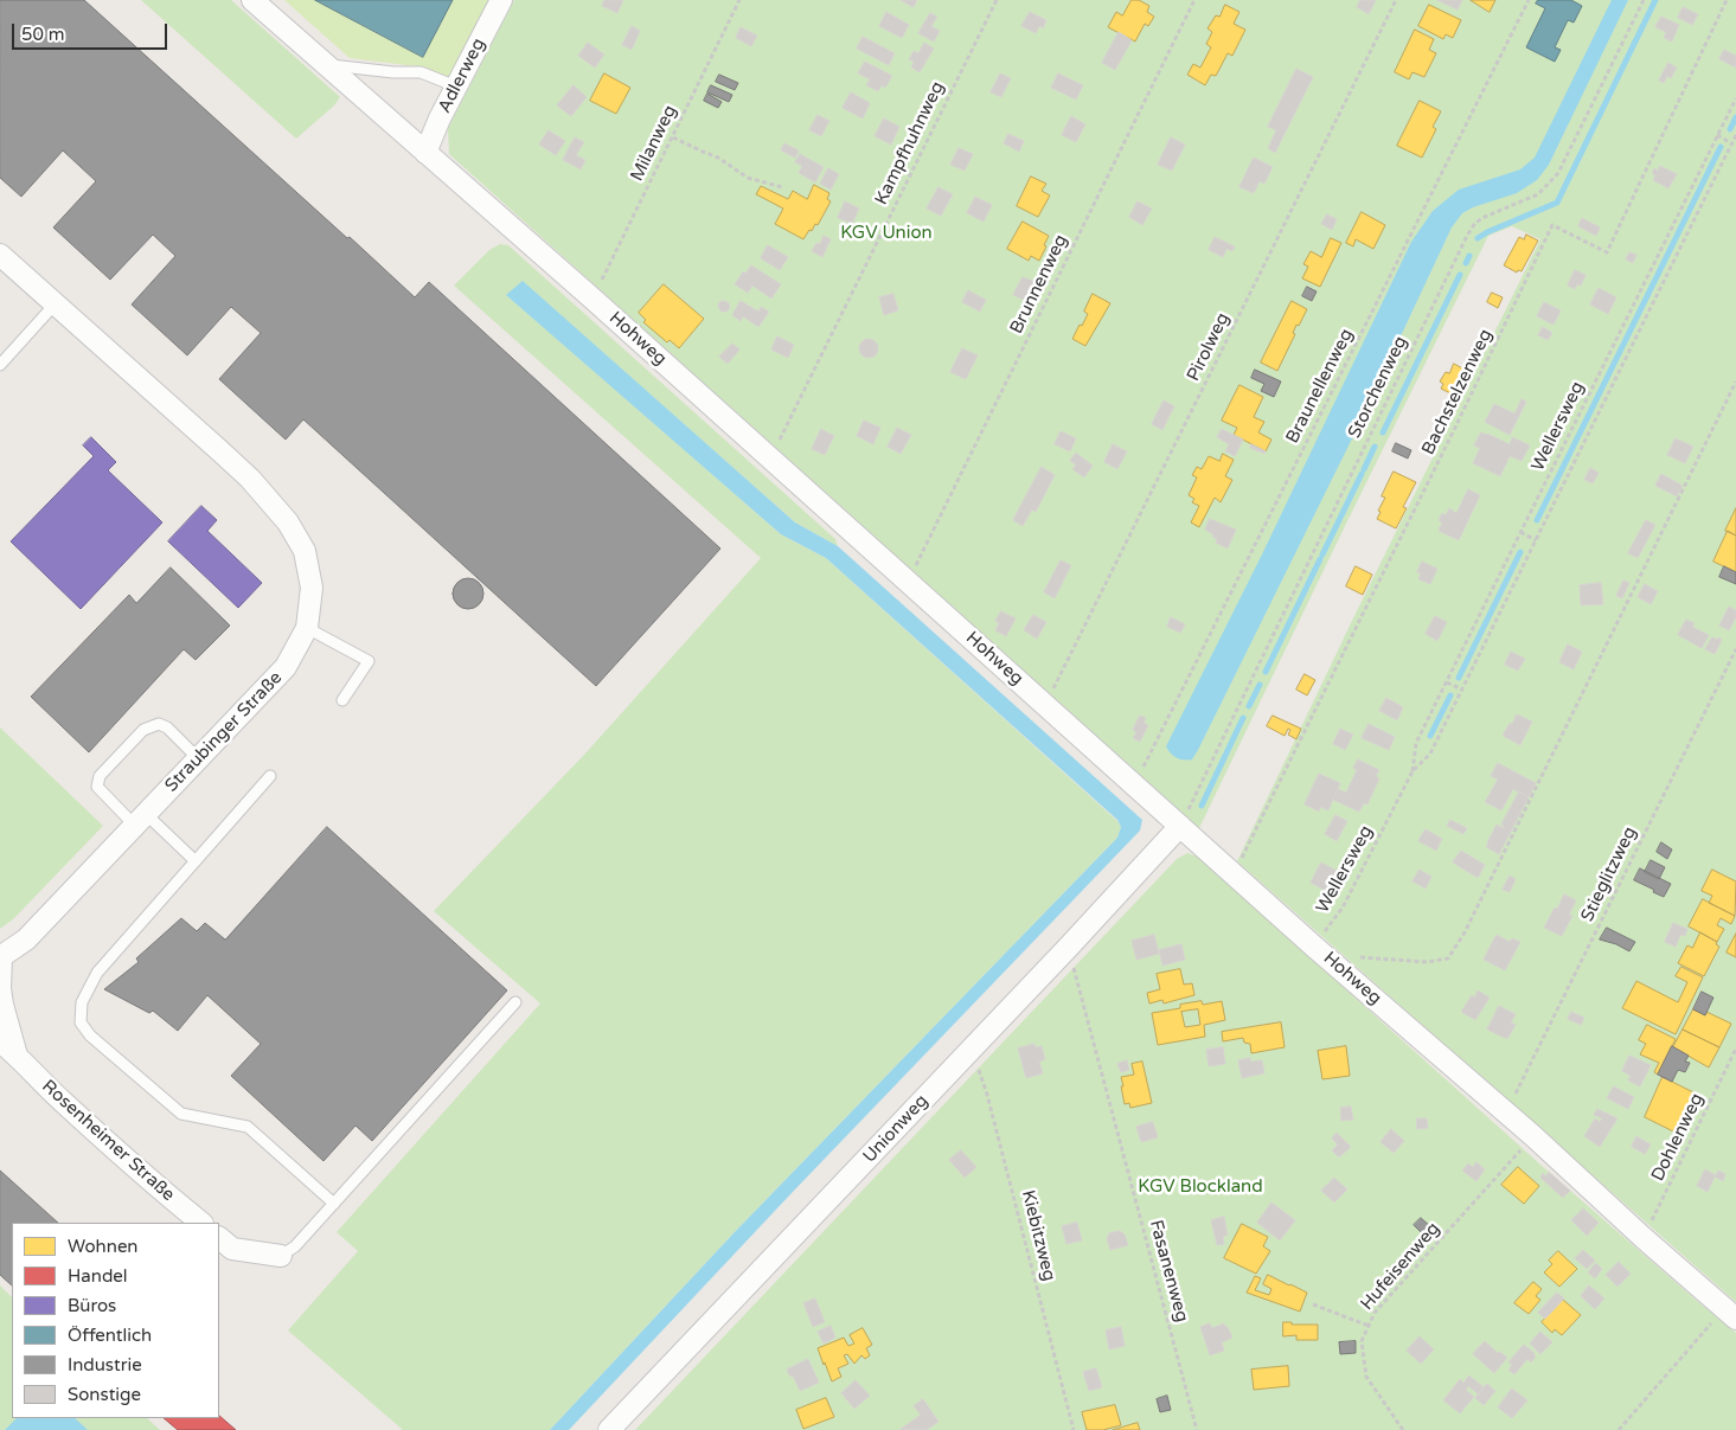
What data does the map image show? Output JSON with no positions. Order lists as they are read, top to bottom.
{
  "streets": {
    "street": [
      "Adlerweg",
      "Hohweg",
      "Straubinger Straße",
      "Unionweg",
      "Rosenheimer Straße"
    ],
    "path": [
      "Milanweg",
      "Kampfhuhnweg",
      "Brunnenweg",
      "Pirolweg",
      "Braunellenweg",
      "Storchenweg",
      "Bachstelzenweg",
      "Wellersweg",
      "Stieglitzweg",
      "Dohlenweg",
      "Kiebitzweg",
      "Hufeisenweg",
      "Fasanenweg"
    ]
  },
  "crossings": [
    ["Adlerweg", "Hohweg"],
    ["Milanweg", "Hohweg"],
    ["Kampfhuhnweg", "Hohweg"],
    ["Brunnenweg", "Hohweg"],
    ["Hohweg", "Pirolweg"],
    ["Hohweg", "Braunellenweg"],
    ["Hohweg", "Storchenweg"],
    ["Hohweg", "Bachstelzenweg"],
    ["Hohweg", "Wellersweg"],
    ["Hohweg", "Stieglitzweg"],
    ["Hohweg", "Unionweg"],
    ["Hohweg", "Dohlenweg"],
    ["Hohweg", "Hufeisenweg"],
    ["Storchenweg", "Unionweg"],
    ["Straubinger Straße", "Rosenheimer Straße"],
    ["Unionweg", "Kiebitzweg"],
    ["Unionweg", "Fasanenweg"]
  ],
  "parks": ["KGV Union", "KGV Blockland"],
  "legend": [
    "Wohnen",
    "Handel",
    "Büros",
    "Öffentlich",
    "Industrie",
    "Sonstige"
  ],
  "scale_bar": "50 m"
}
